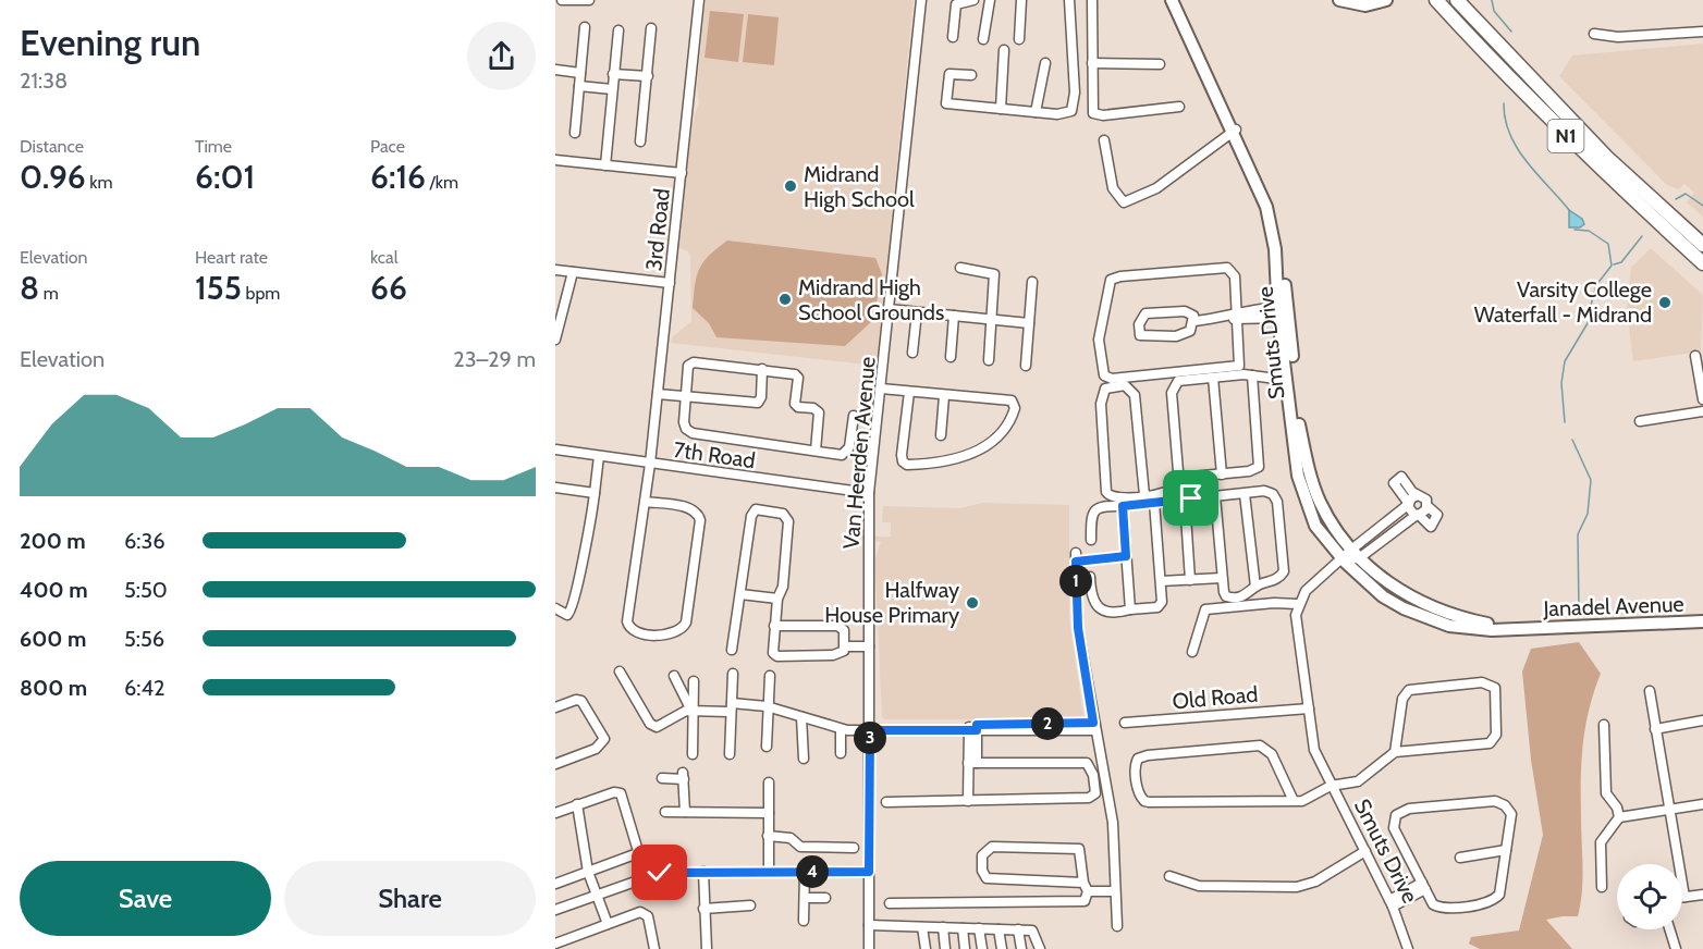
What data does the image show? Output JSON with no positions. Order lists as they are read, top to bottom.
{
  "streets": {
    "highway": ["N1"],
    "main road": ["Smuts Drive", "Janadel Avenue"],
    "street": [
      "3rd Road",
      "Van Heerden Avenue",
      "7th Road",
      "Old Road"
    ]
  },
  "crossings": [
    ["3rd Road", "7th Road"],
    ["Smuts Drive", "Janadel Avenue"],
    ["Smuts Drive", "Old Road"],
    ["Van Heerden Avenue", "7th Road"]
  ],
  "places": [
    "Midrand High School",
    "Midrand High School Grounds",
    "Varsity College Waterfall - Midrand",
    "Halfway House Primary"
  ],
  "page": {
    "heading": ["Evening run", "21:38"],
    "stats": [
      ["Distance", "0.96 km"],
      ["Time", "6:01"],
      ["Pace", "6:16 /km"],
      ["Elevation", "8 m"],
      ["Heart rate", "155 bpm"],
      ["kcal", "66"]
    ],
    "chart": ["Elevation", "23–29 m"],
    "list": [
      {
        "name": "200 m",
        "note": "6:36"
      },
      {
        "name": "400 m",
        "note": "5:50"
      },
      {
        "name": "600 m",
        "note": "5:56"
      },
      {
        "name": "800 m",
        "note": "6:42"
      }
    ],
    "pins": [
      "1",
      "2",
      "3",
      "4"
    ],
    "buttons": ["Save", "Share"]
  }
}
